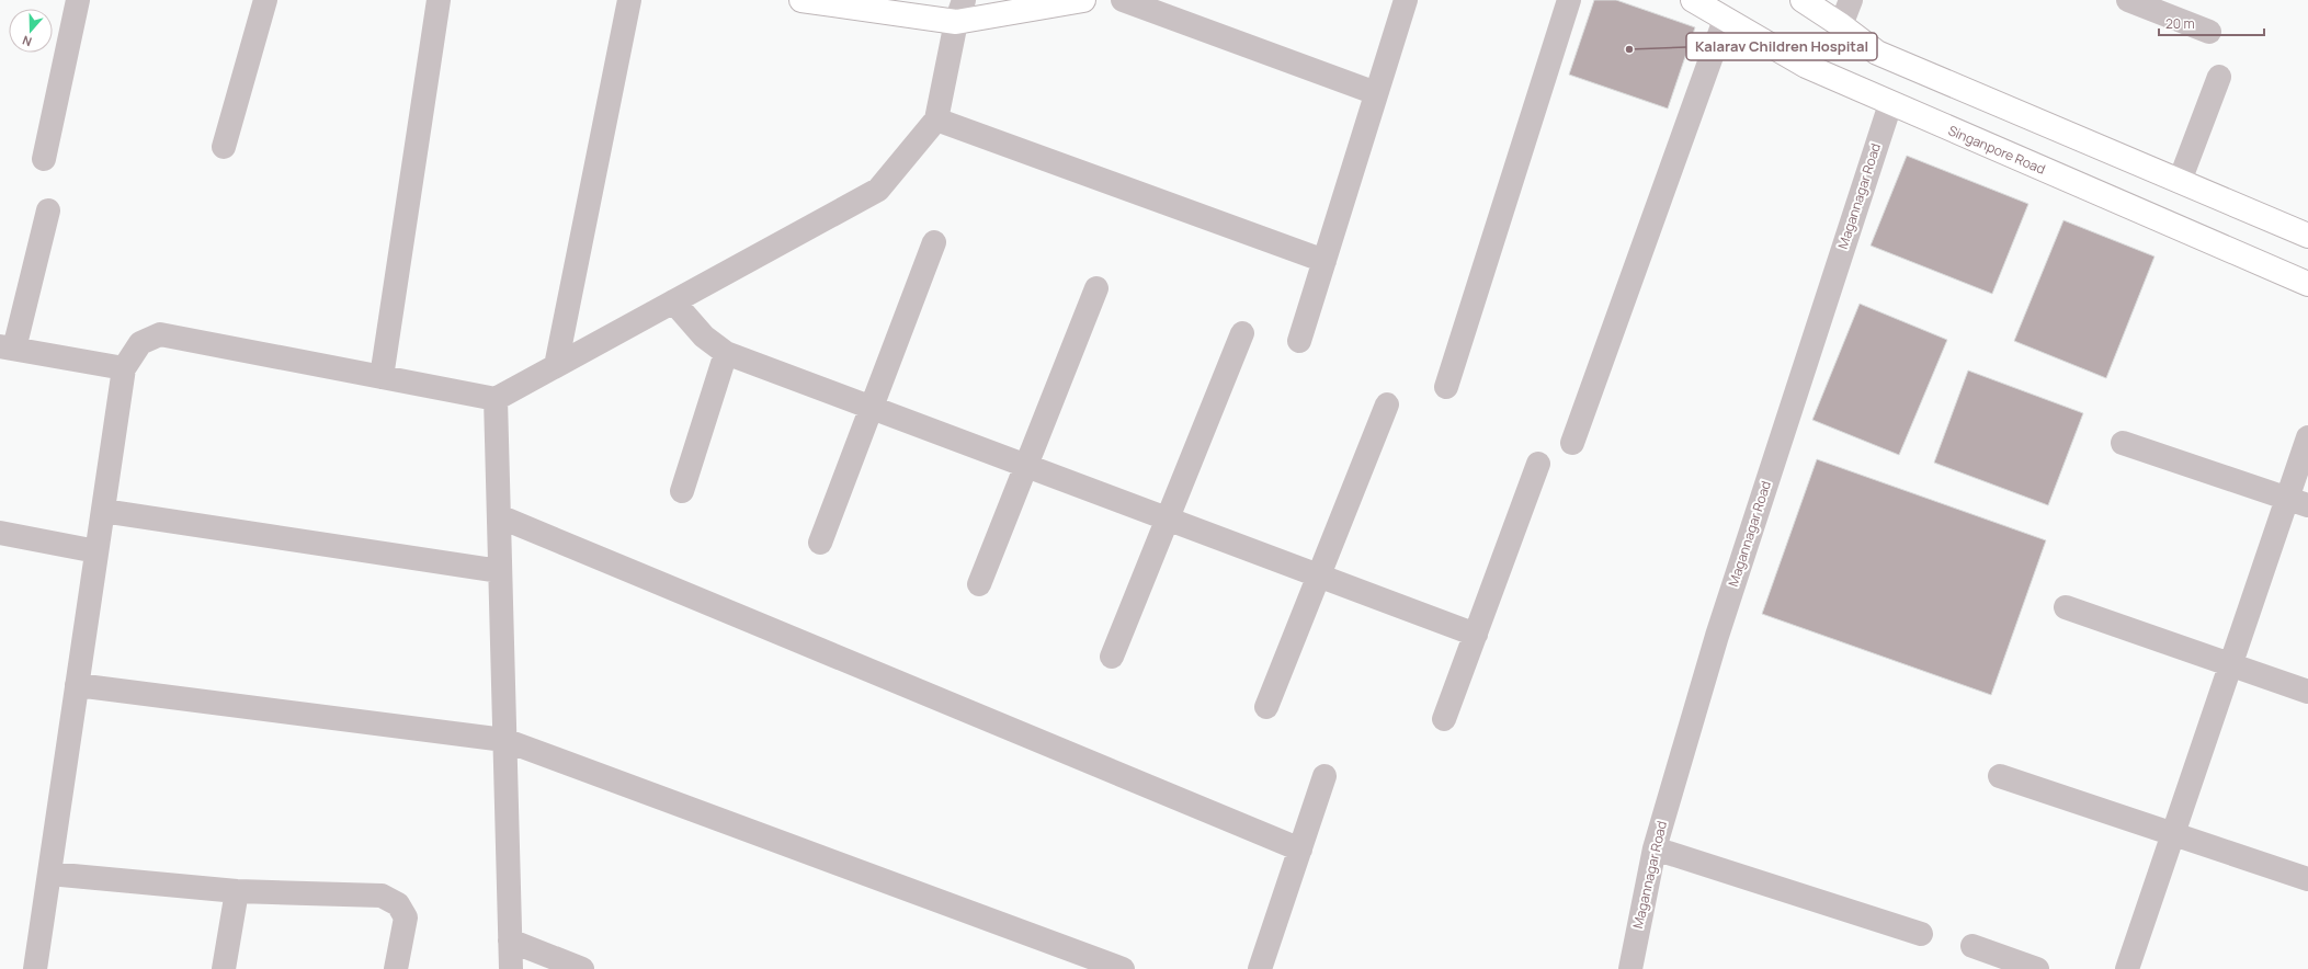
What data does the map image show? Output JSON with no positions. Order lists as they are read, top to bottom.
{
  "streets": {
    "main road": ["Singanpore Road"],
    "street": ["Magannagar Road"]
  },
  "crossings": [
    ["Singanpore Road", "Magannagar Road"]
  ],
  "places": ["Kalarav Children Hospital"],
  "scale_bar": "20 m",
  "north": "bottom"
}
